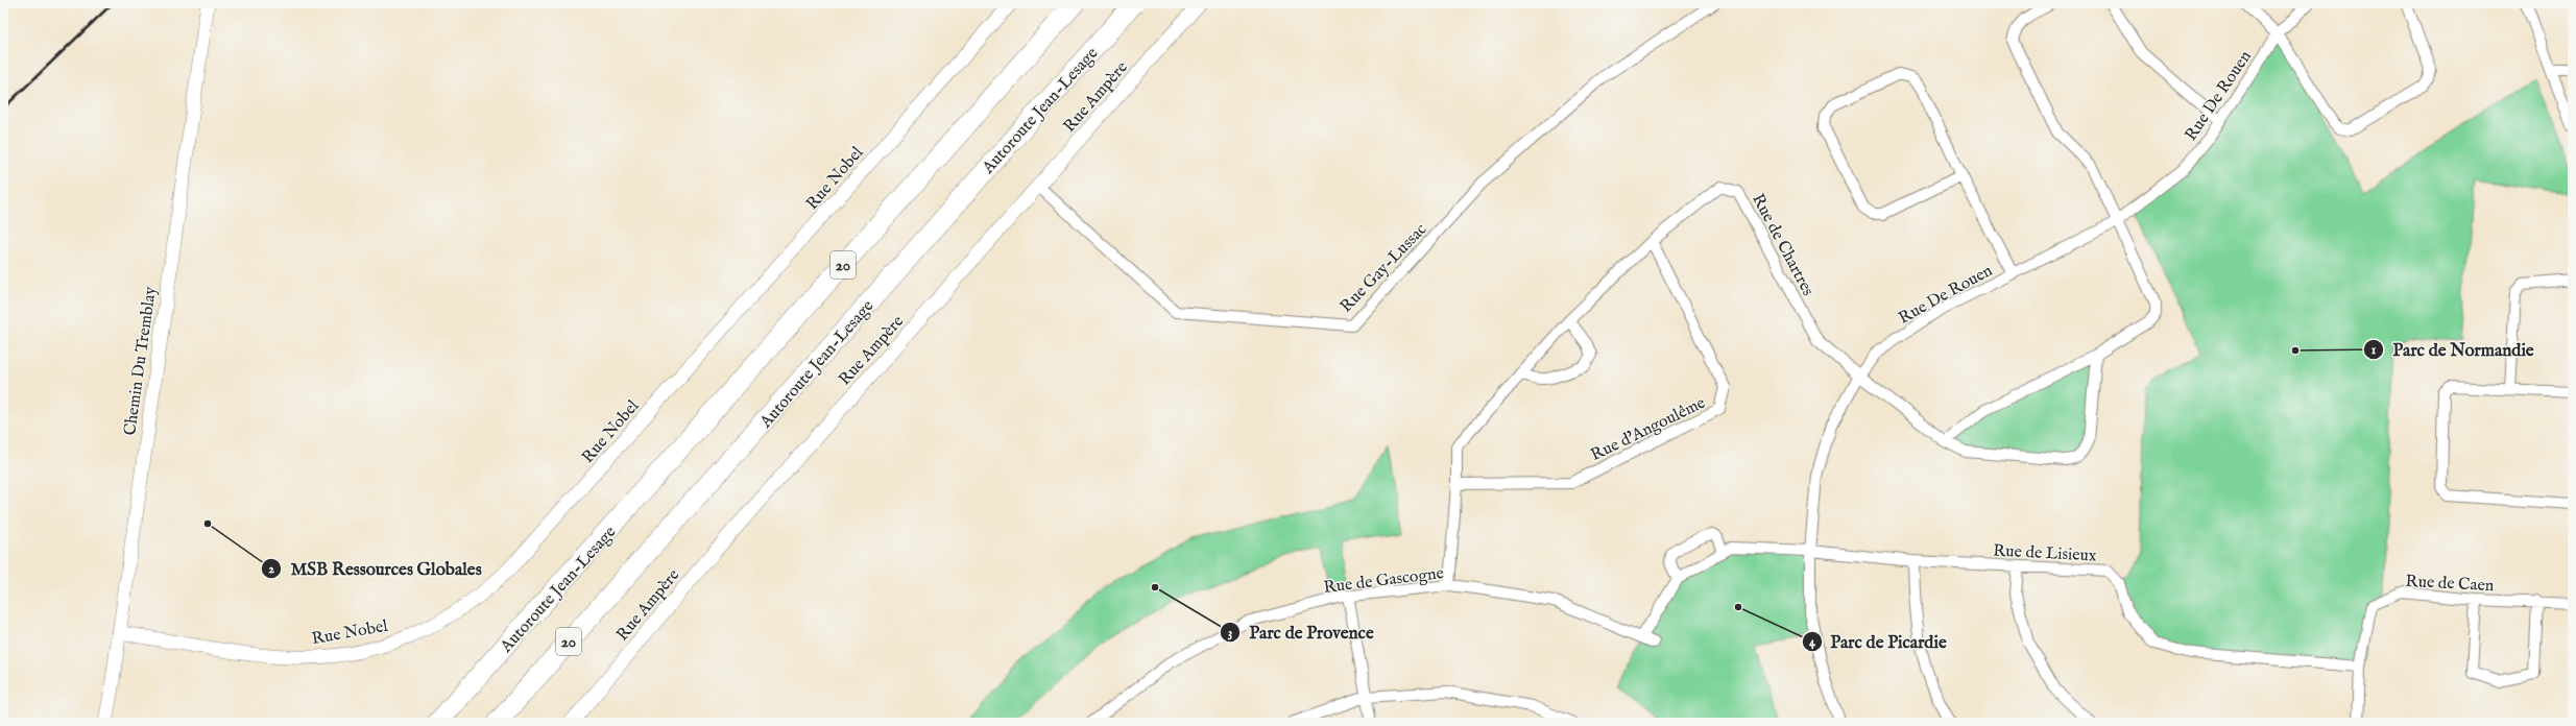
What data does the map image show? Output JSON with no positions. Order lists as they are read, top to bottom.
{
  "streets": {
    "highway": ["Autoroute Jean-Lesage", "20"],
    "street": [
      "Rue De Rouen",
      "Rue Ampère",
      "Rue Nobel",
      "Rue de Chartres",
      "Rue Gay-Lussac",
      "Chemin Du Tremblay",
      "Rue d'Angoulême",
      "Rue de Lisieux",
      "Rue de Gascogne",
      "Rue de Caen"
    ]
  },
  "crossings": [
    ["Rue De Rouen", "Rue de Chartres"],
    ["Rue De Rouen", "Rue de Lisieux"],
    ["Rue Ampère", "Rue Gay-Lussac"],
    ["Rue Nobel", "Chemin Du Tremblay"],
    ["Rue de Chartres", "Rue d'Angoulême"],
    ["Rue de Chartres", "Rue de Gascogne"],
    ["Rue de Lisieux", "Rue de Caen"]
  ],
  "places": [
    "Parc de Normandie",
    "MSB Ressources Globales",
    "Parc de Provence",
    "Parc de Picardie"
  ]
}
